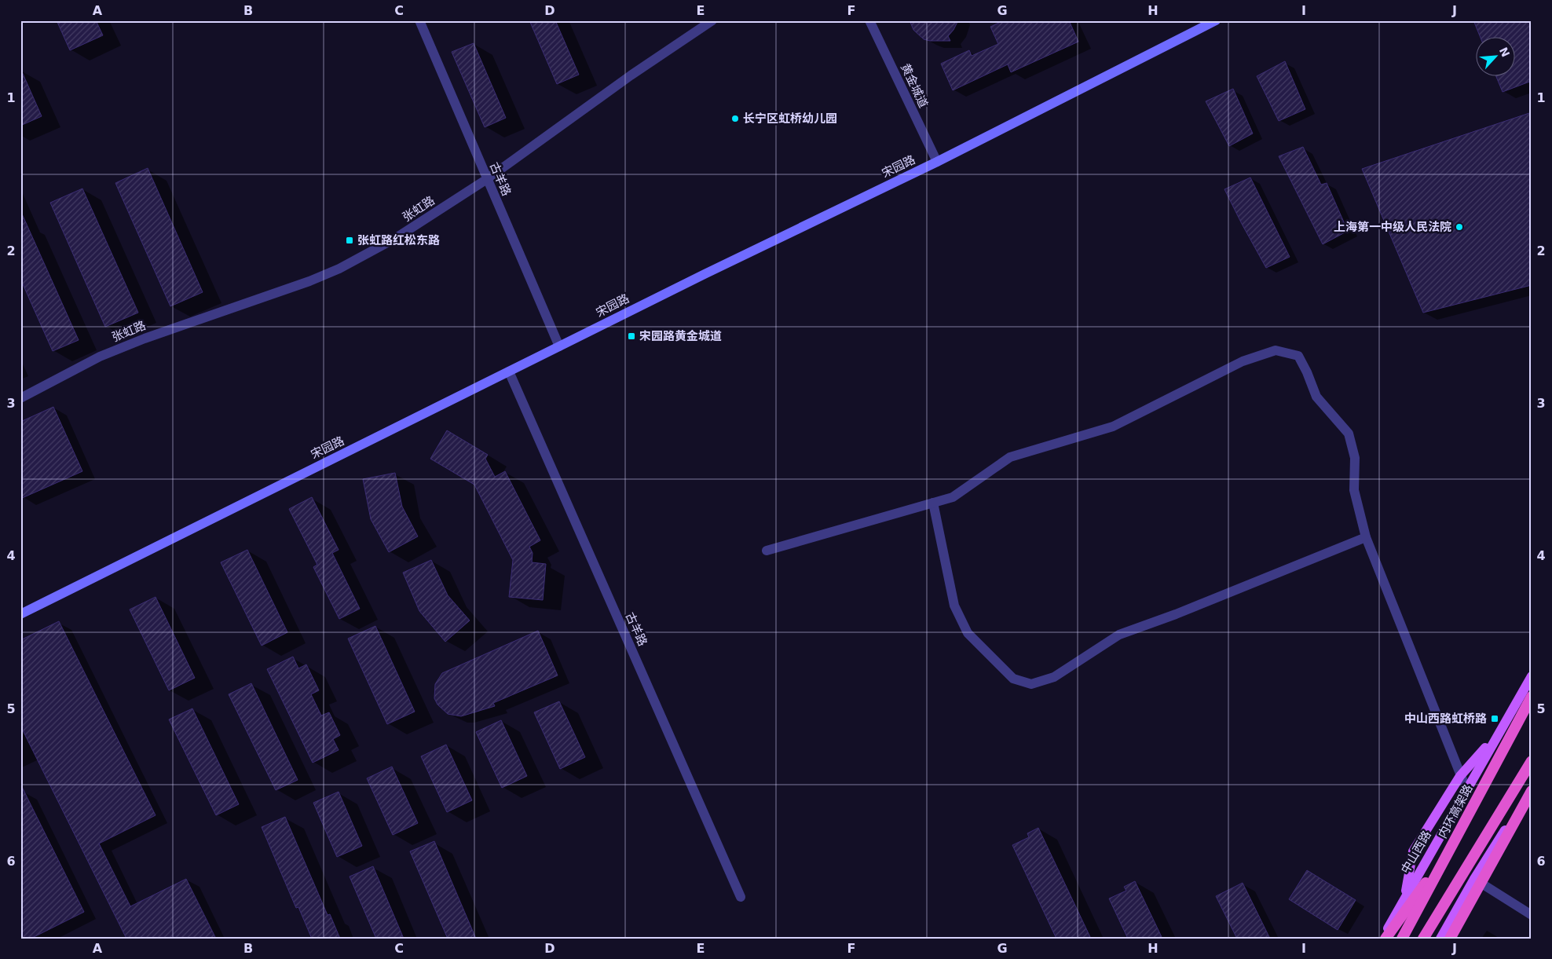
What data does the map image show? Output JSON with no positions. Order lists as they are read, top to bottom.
{
  "streets": {
    "highway": ["内环高架路"],
    "main road": ["宋园路", "中山西路"],
    "street": ["黄金城道", "古羊路", "张虹路"]
  },
  "crossings": [
    ["黄金城道", "宋园路"],
    ["宋园路", "古羊路"],
    ["古羊路", "张虹路"]
  ],
  "places": {
    "other": ["长宁区虹桥幼儿园", "上海第一中级人民法院"],
    "transit": ["张虹路红松东路", "宋园路黄金城道", "中山西路虹桥路"]
  },
  "north": "top right",
  "grid": {
    "columns": [
      "A",
      "B",
      "C",
      "D",
      "E",
      "F",
      "G",
      "H",
      "I",
      "J"
    ],
    "rows": [
      "1",
      "2",
      "3",
      "4",
      "5",
      "6"
    ]
  }
}
